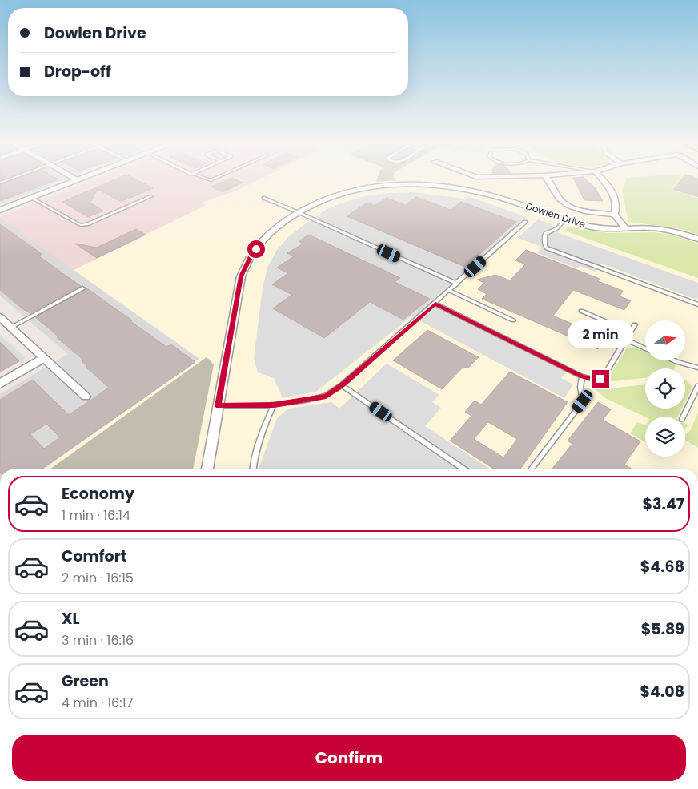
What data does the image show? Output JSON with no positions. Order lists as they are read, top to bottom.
{
  "streets": {
    "street": ["Dowlen Drive"]
  },
  "north": "right",
  "page": {
    "banner": ["Dowlen Drive", "Drop-off"],
    "bubble": "2 min",
    "list": [
      {
        "name": "Economy",
        "note": "1 min · 16:14",
        "value": "$3.47"
      },
      {
        "name": "Comfort",
        "note": "2 min · 16:15",
        "value": "$4.68"
      },
      {
        "name": "XL",
        "note": "3 min · 16:16",
        "value": "$5.89"
      },
      {
        "name": "Green",
        "note": "4 min · 16:17",
        "value": "$4.08"
      }
    ],
    "buttons": "Confirm"
  }
}
